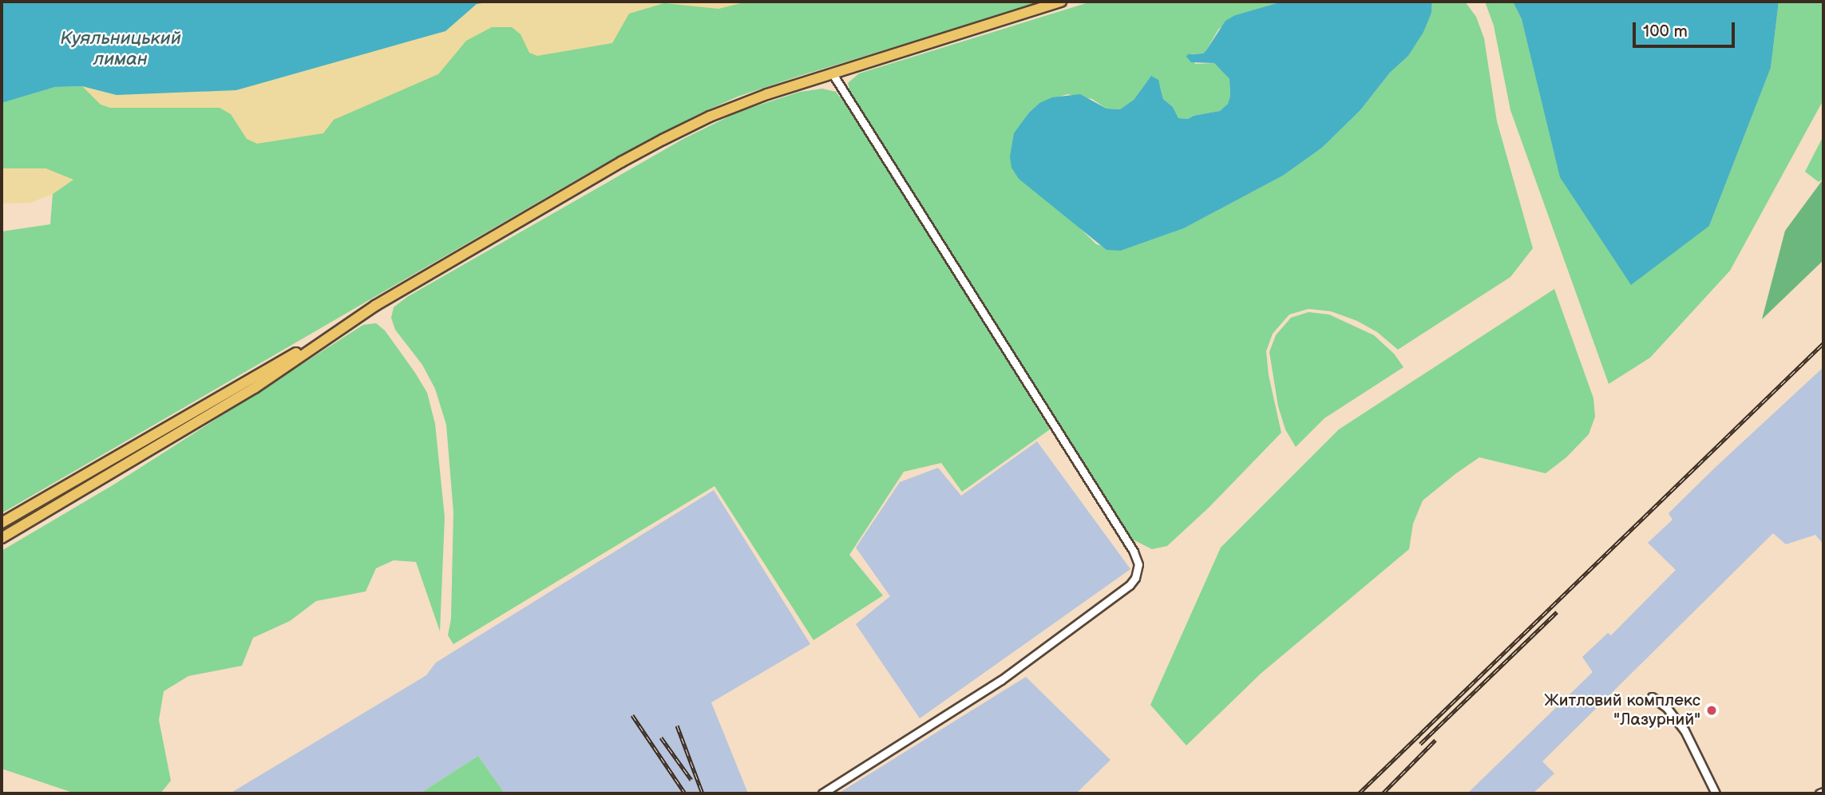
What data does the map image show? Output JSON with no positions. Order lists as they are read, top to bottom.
{
  "water": ["Куяльницький лиман"],
  "places": ["Житловий комплекс \"Лазурний\""],
  "scale_bar": "100 m"
}
